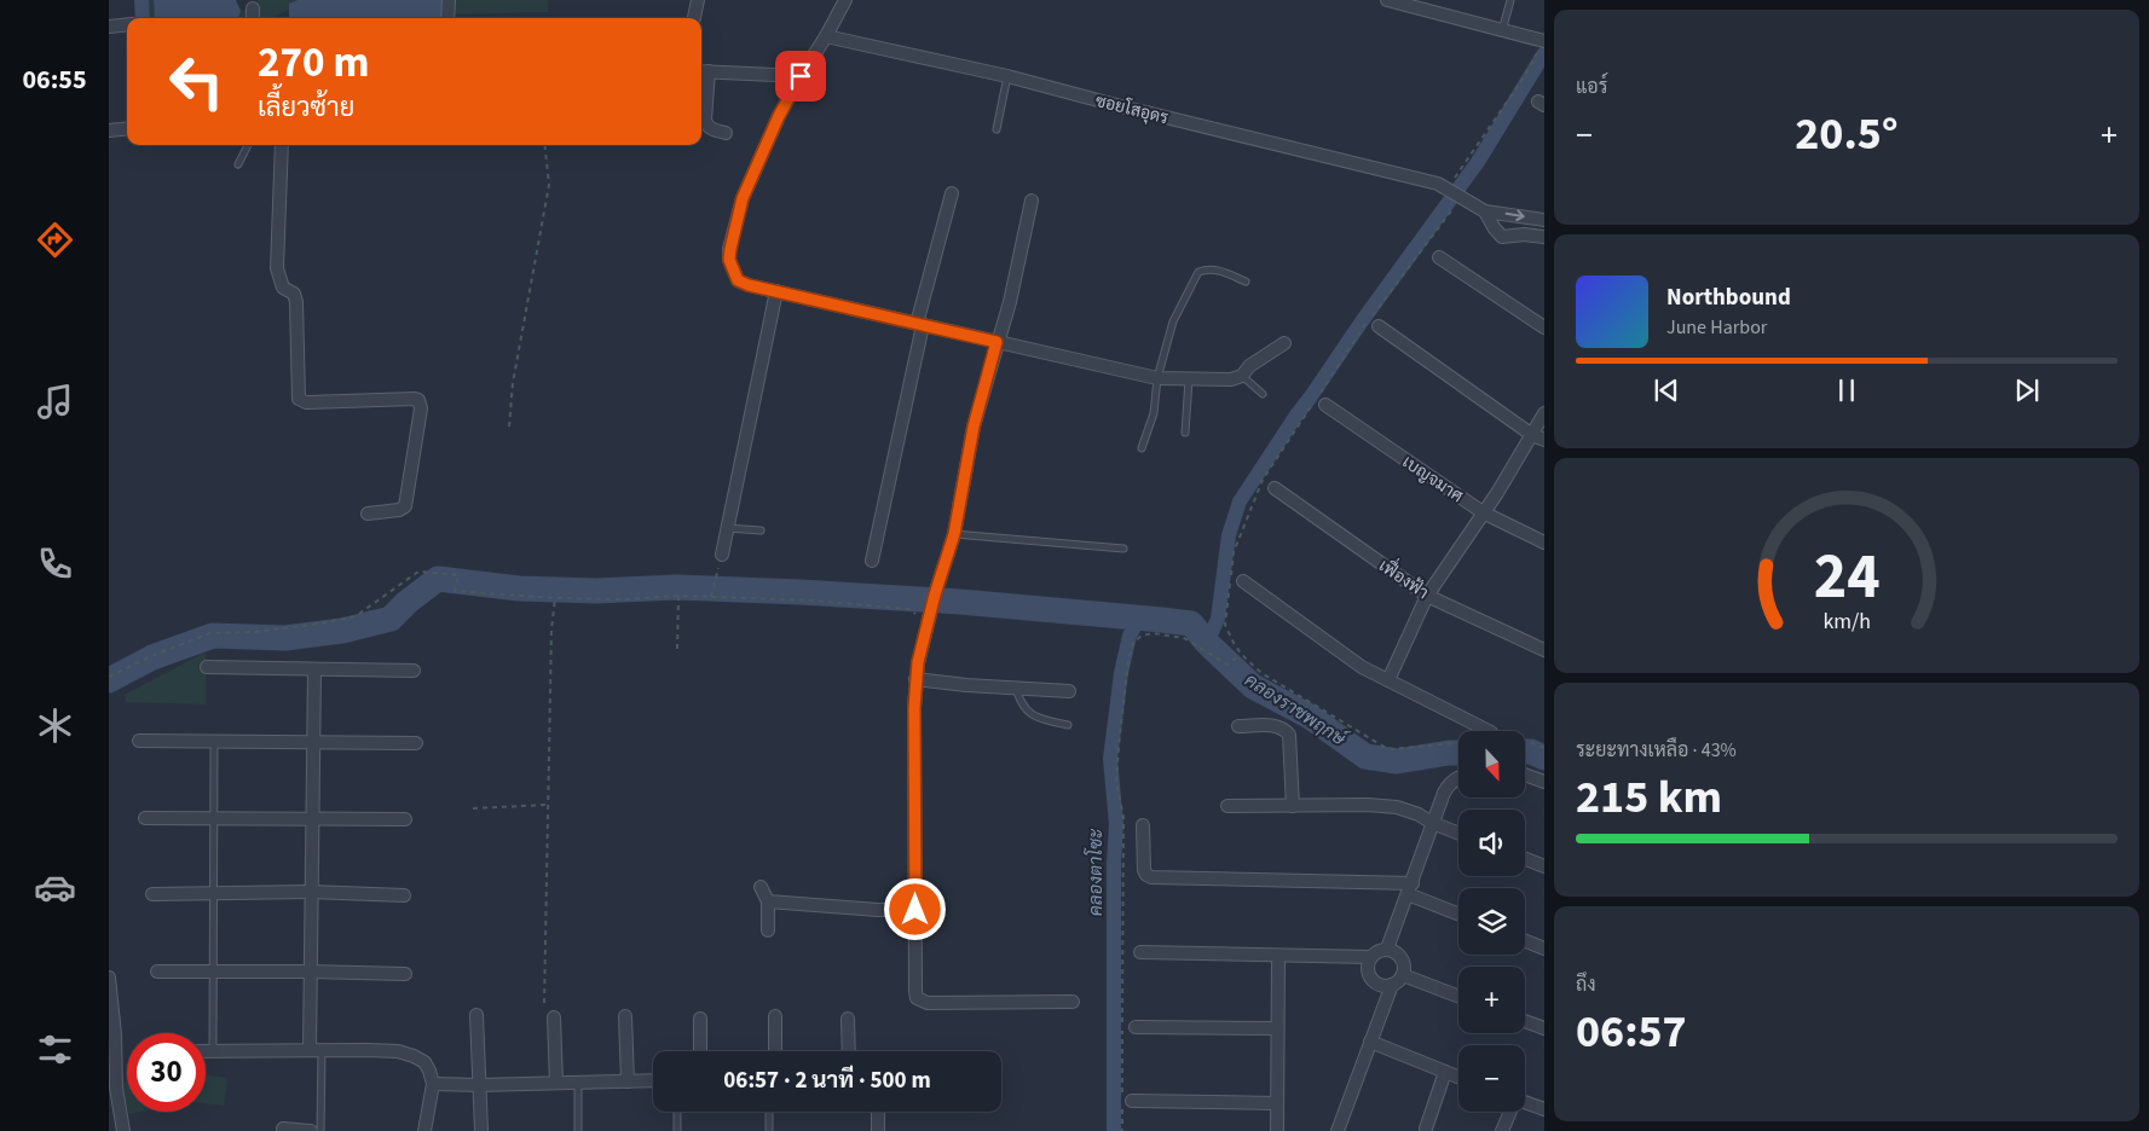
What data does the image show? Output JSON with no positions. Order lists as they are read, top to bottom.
{
  "streets": {
    "street": ["ซอยโสอุดร", "เบญจมาศ", "เฟื่องฟ้า"]
  },
  "water": ["คลองราชพฤกษ์", "คลองตาโซะ"],
  "north": "bottom",
  "page": {
    "tabs": "06:55",
    "tile": [
      "แอร์",
      ["ระยะทางเหลือ · 43%", "215 km"],
      ["ถึง", "06:57"]
    ],
    "turn": ["270 m", "เลี้ยวซ้าย"],
    "heat": ["−", "20.5°", "+"],
    "song": ["Northbound", "June Harbor"],
    "map_buttons": ["+", "−"],
    "limit": "30",
    "trip": "06:57 · 2 นาที · 500 m",
    "gauge": ["24", "km/h"]
  }
}
